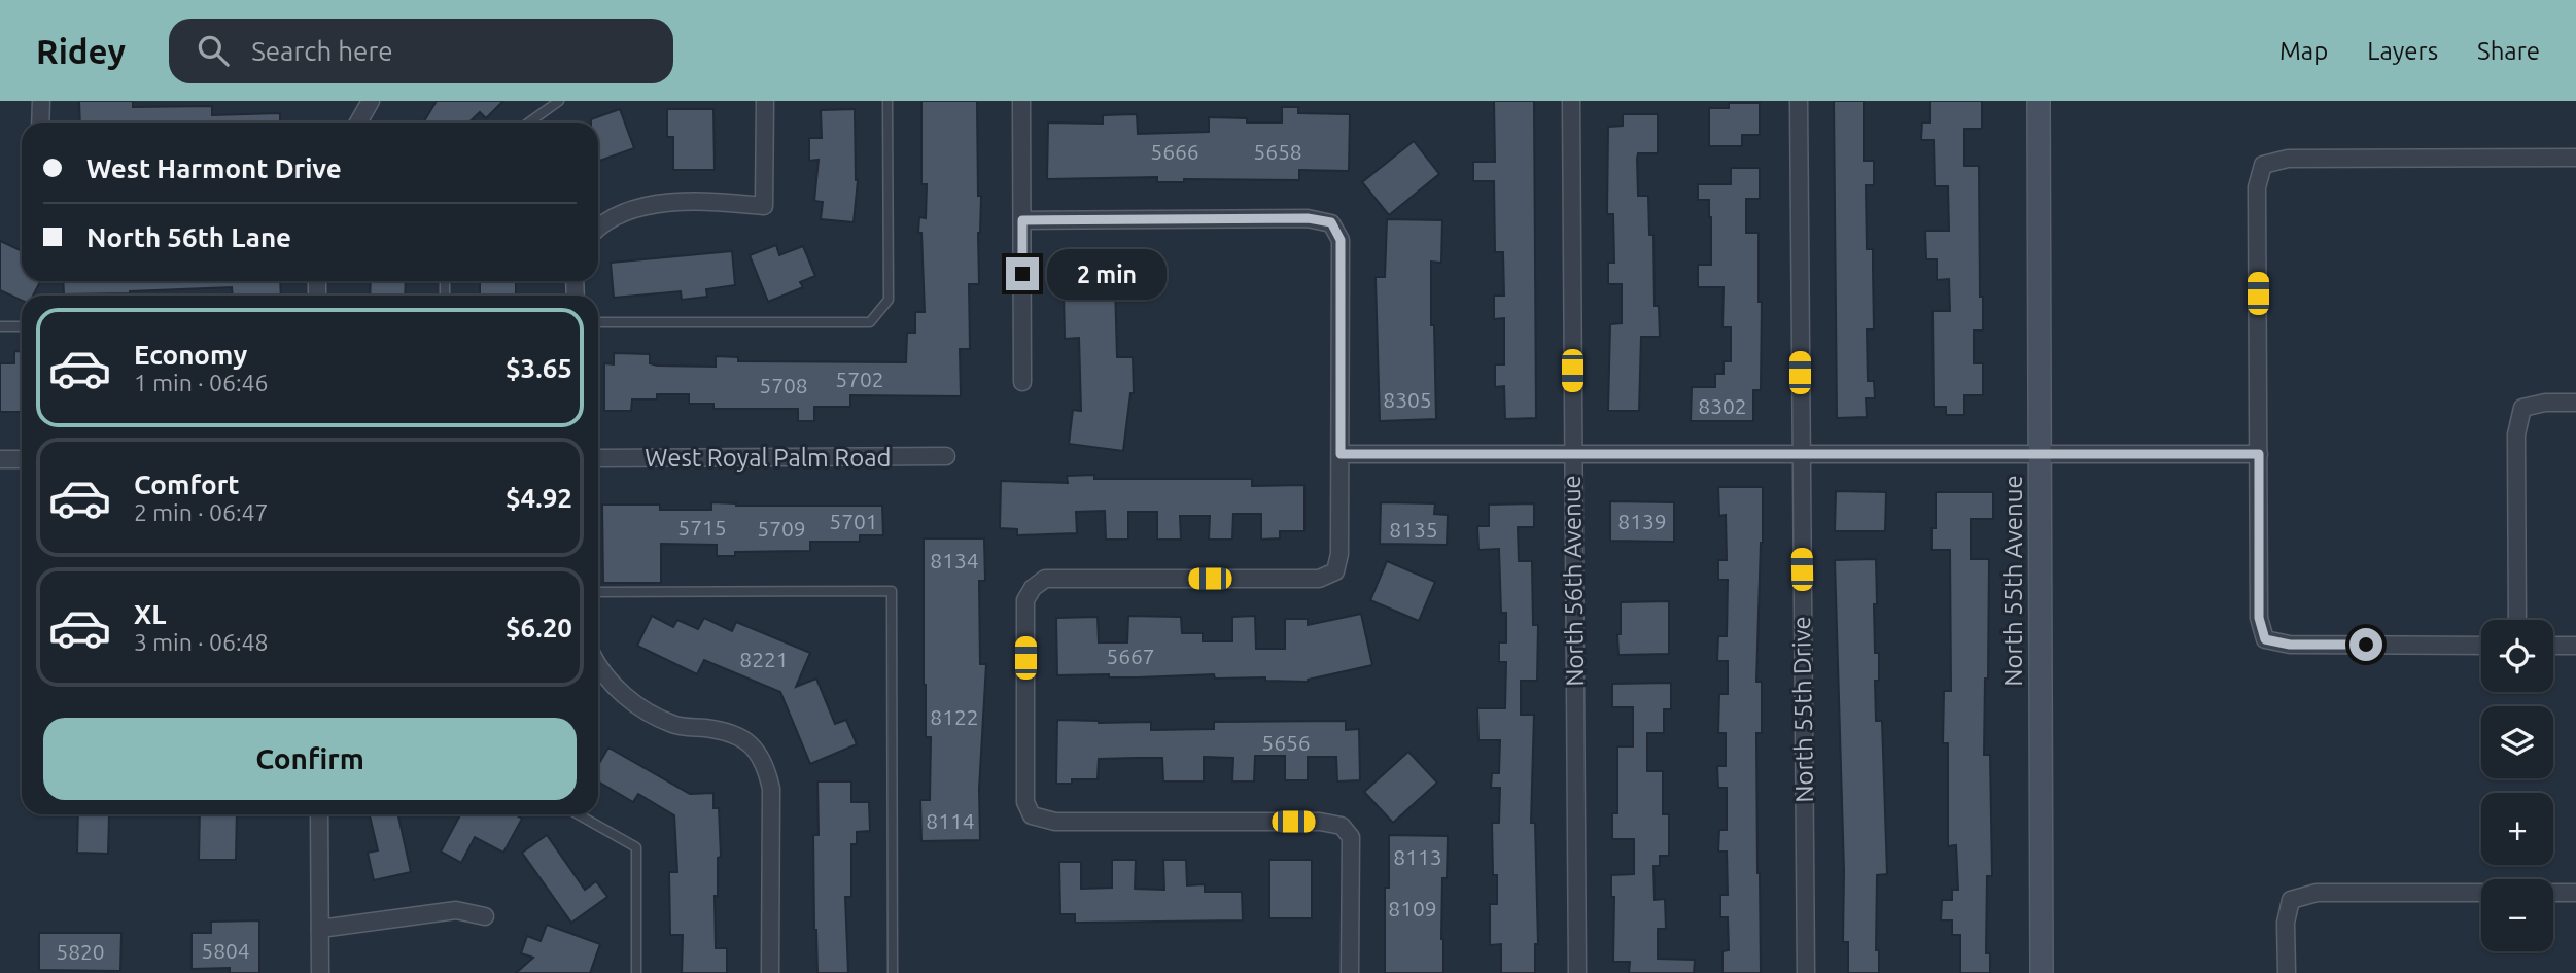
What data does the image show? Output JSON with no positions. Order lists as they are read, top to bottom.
{
  "streets": {
    "street": [
      "West Royal Palm Road",
      "North 56th Avenue",
      "North 55th Avenue",
      "North 55th Drive"
    ]
  },
  "house_numbers": [
    "5666",
    "5658",
    "5702",
    "5708",
    "8305",
    "8302",
    "5701",
    "8139",
    "5715",
    "5709",
    "8135",
    "8134",
    "5667",
    "8221",
    "8122",
    "5656",
    "8114",
    "8113",
    "8109",
    "5804",
    "5820"
  ],
  "page": {
    "header": "Ridey",
    "search": "Search here",
    "nav": ["Map", "Layers", "Share"],
    "banner": ["West Harmont Drive", "North 56th Lane"],
    "bubble": "2 min",
    "list": [
      {
        "name": "Economy",
        "note": "1 min · 06:46",
        "value": "$3.65"
      },
      {
        "name": "Comfort",
        "note": "2 min · 06:47",
        "value": "$4.92"
      },
      {
        "name": "XL",
        "note": "3 min · 06:48",
        "value": "$6.20"
      }
    ],
    "map_buttons": ["+", "−"],
    "buttons": "Confirm"
  }
}
